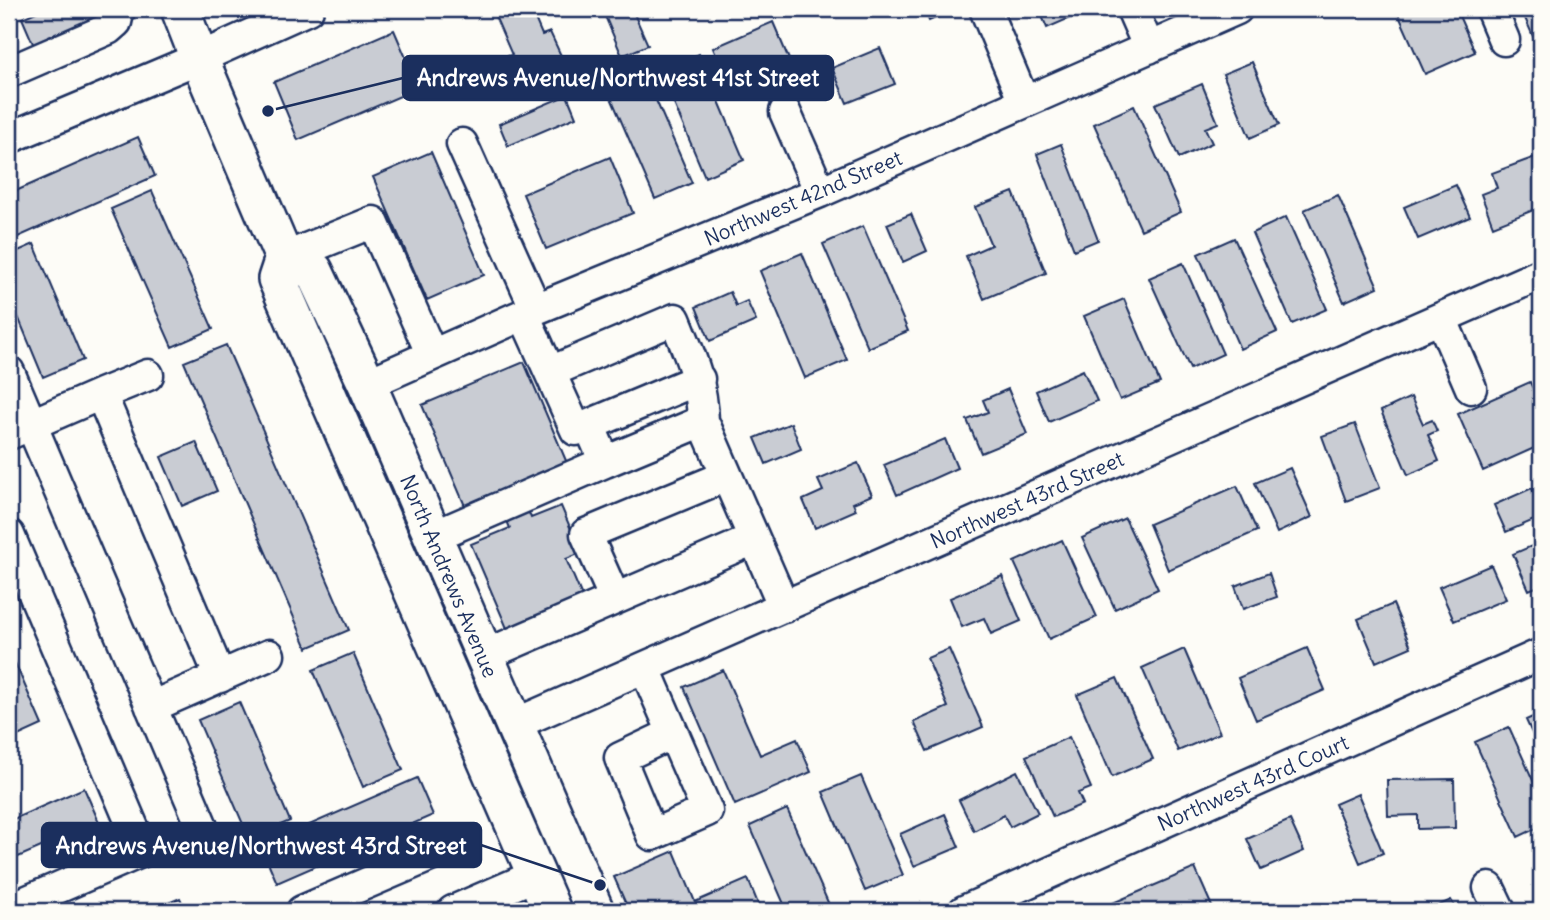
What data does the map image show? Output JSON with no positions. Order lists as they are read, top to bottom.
{
  "streets": {
    "main road": ["North Andrews Avenue"],
    "street": ["Northwest 42nd Street", "Northwest 43rd Street", "Northwest 43rd Court"]
  },
  "crossings": [
    ["Northwest 42nd Street", "North Andrews Avenue"],
    ["Northwest 43rd Street", "North Andrews Avenue"]
  ],
  "places": ["Andrews Avenue/Northwest 41st Street", "Andrews Avenue/Northwest 43rd Street"]
}
